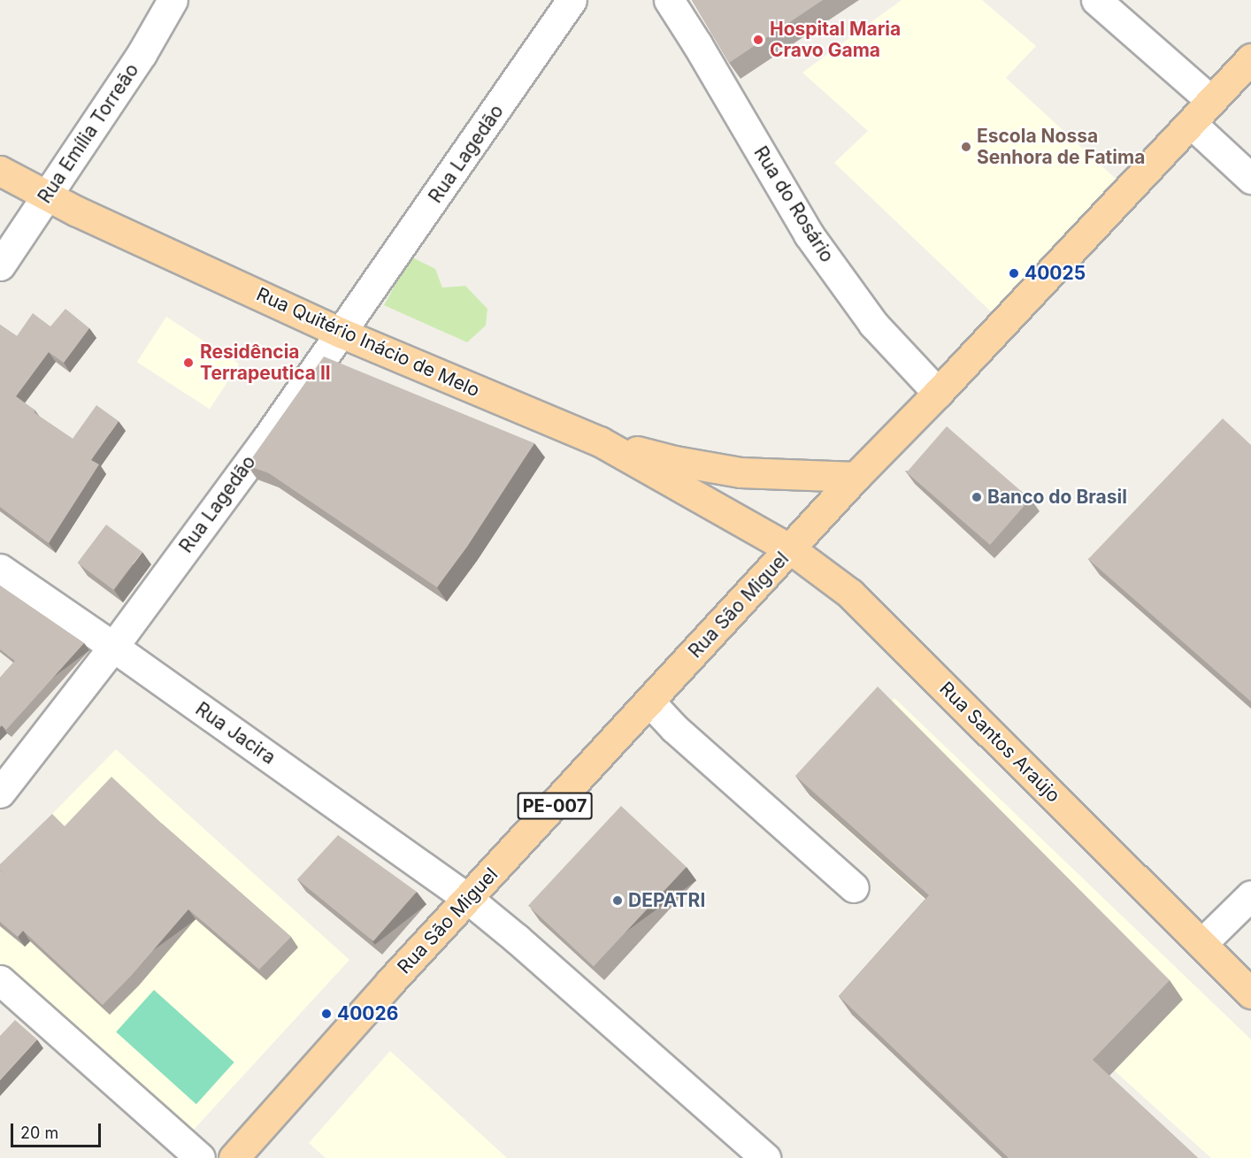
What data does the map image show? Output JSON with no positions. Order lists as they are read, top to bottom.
{
  "streets": {
    "main road": [
      "Rua Quitério Inácio de Melo",
      "Rua São Miguel",
      "Rua Santos Araújo",
      "PE-007"
    ],
    "street": [
      "Rua Emília Torreão",
      "Rua Lagedão",
      "Rua do Rosário",
      "Rua Jacira"
    ]
  },
  "crossings": [
    ["Rua Emília Torreão", "Rua Quitério Inácio de Melo"],
    ["Rua Lagedão", "Rua Quitério Inácio de Melo"],
    ["Rua Lagedão", "Rua Jacira"],
    ["Rua do Rosário", "Rua São Miguel"],
    ["Rua Quitério Inácio de Melo", "Rua São Miguel"],
    ["Rua Quitério Inácio de Melo", "Rua Santos Araújo"],
    ["Rua São Miguel", "Rua Jacira"],
    ["Rua São Miguel", "Rua Santos Araújo"]
  ],
  "places": [
    "Hospital Maria Cravo Gama",
    "Escola Nossa Senhora de Fatima",
    "40025",
    "Residência Terrapeutica II",
    "Banco do Brasil",
    "DEPATRI",
    "40026"
  ],
  "scale_bar": "20 m"
}
